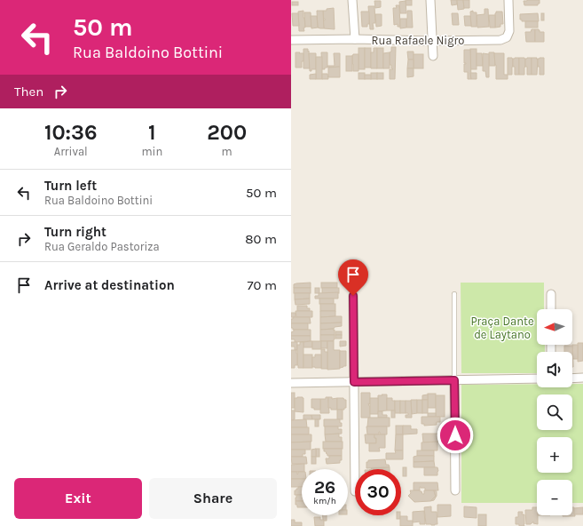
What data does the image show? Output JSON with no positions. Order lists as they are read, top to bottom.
{
  "streets": {
    "street": ["Rua Rafaele Nigro"]
  },
  "parks": ["Praça Dante de Laytano"],
  "north": "left",
  "page": {
    "turn": ["50 m", "Rua Baldoino Bottini"],
    "then": "Then",
    "eta": [
      "10:36",
      "Arrival",
      "1",
      "min",
      "200",
      "m"
    ],
    "list": [
      {
        "name": "Turn left",
        "note": "Rua Baldoino Bottini",
        "value": "50 m"
      },
      {
        "name": "Turn right",
        "note": "Rua Geraldo Pastoriza",
        "value": "80 m"
      },
      {
        "name": "Arrive at destination",
        "value": "70 m"
      }
    ],
    "map_buttons": ["+", "−"],
    "speed": "26 km/h",
    "limit": "30",
    "buttons": ["Exit", "Share"]
  }
}
